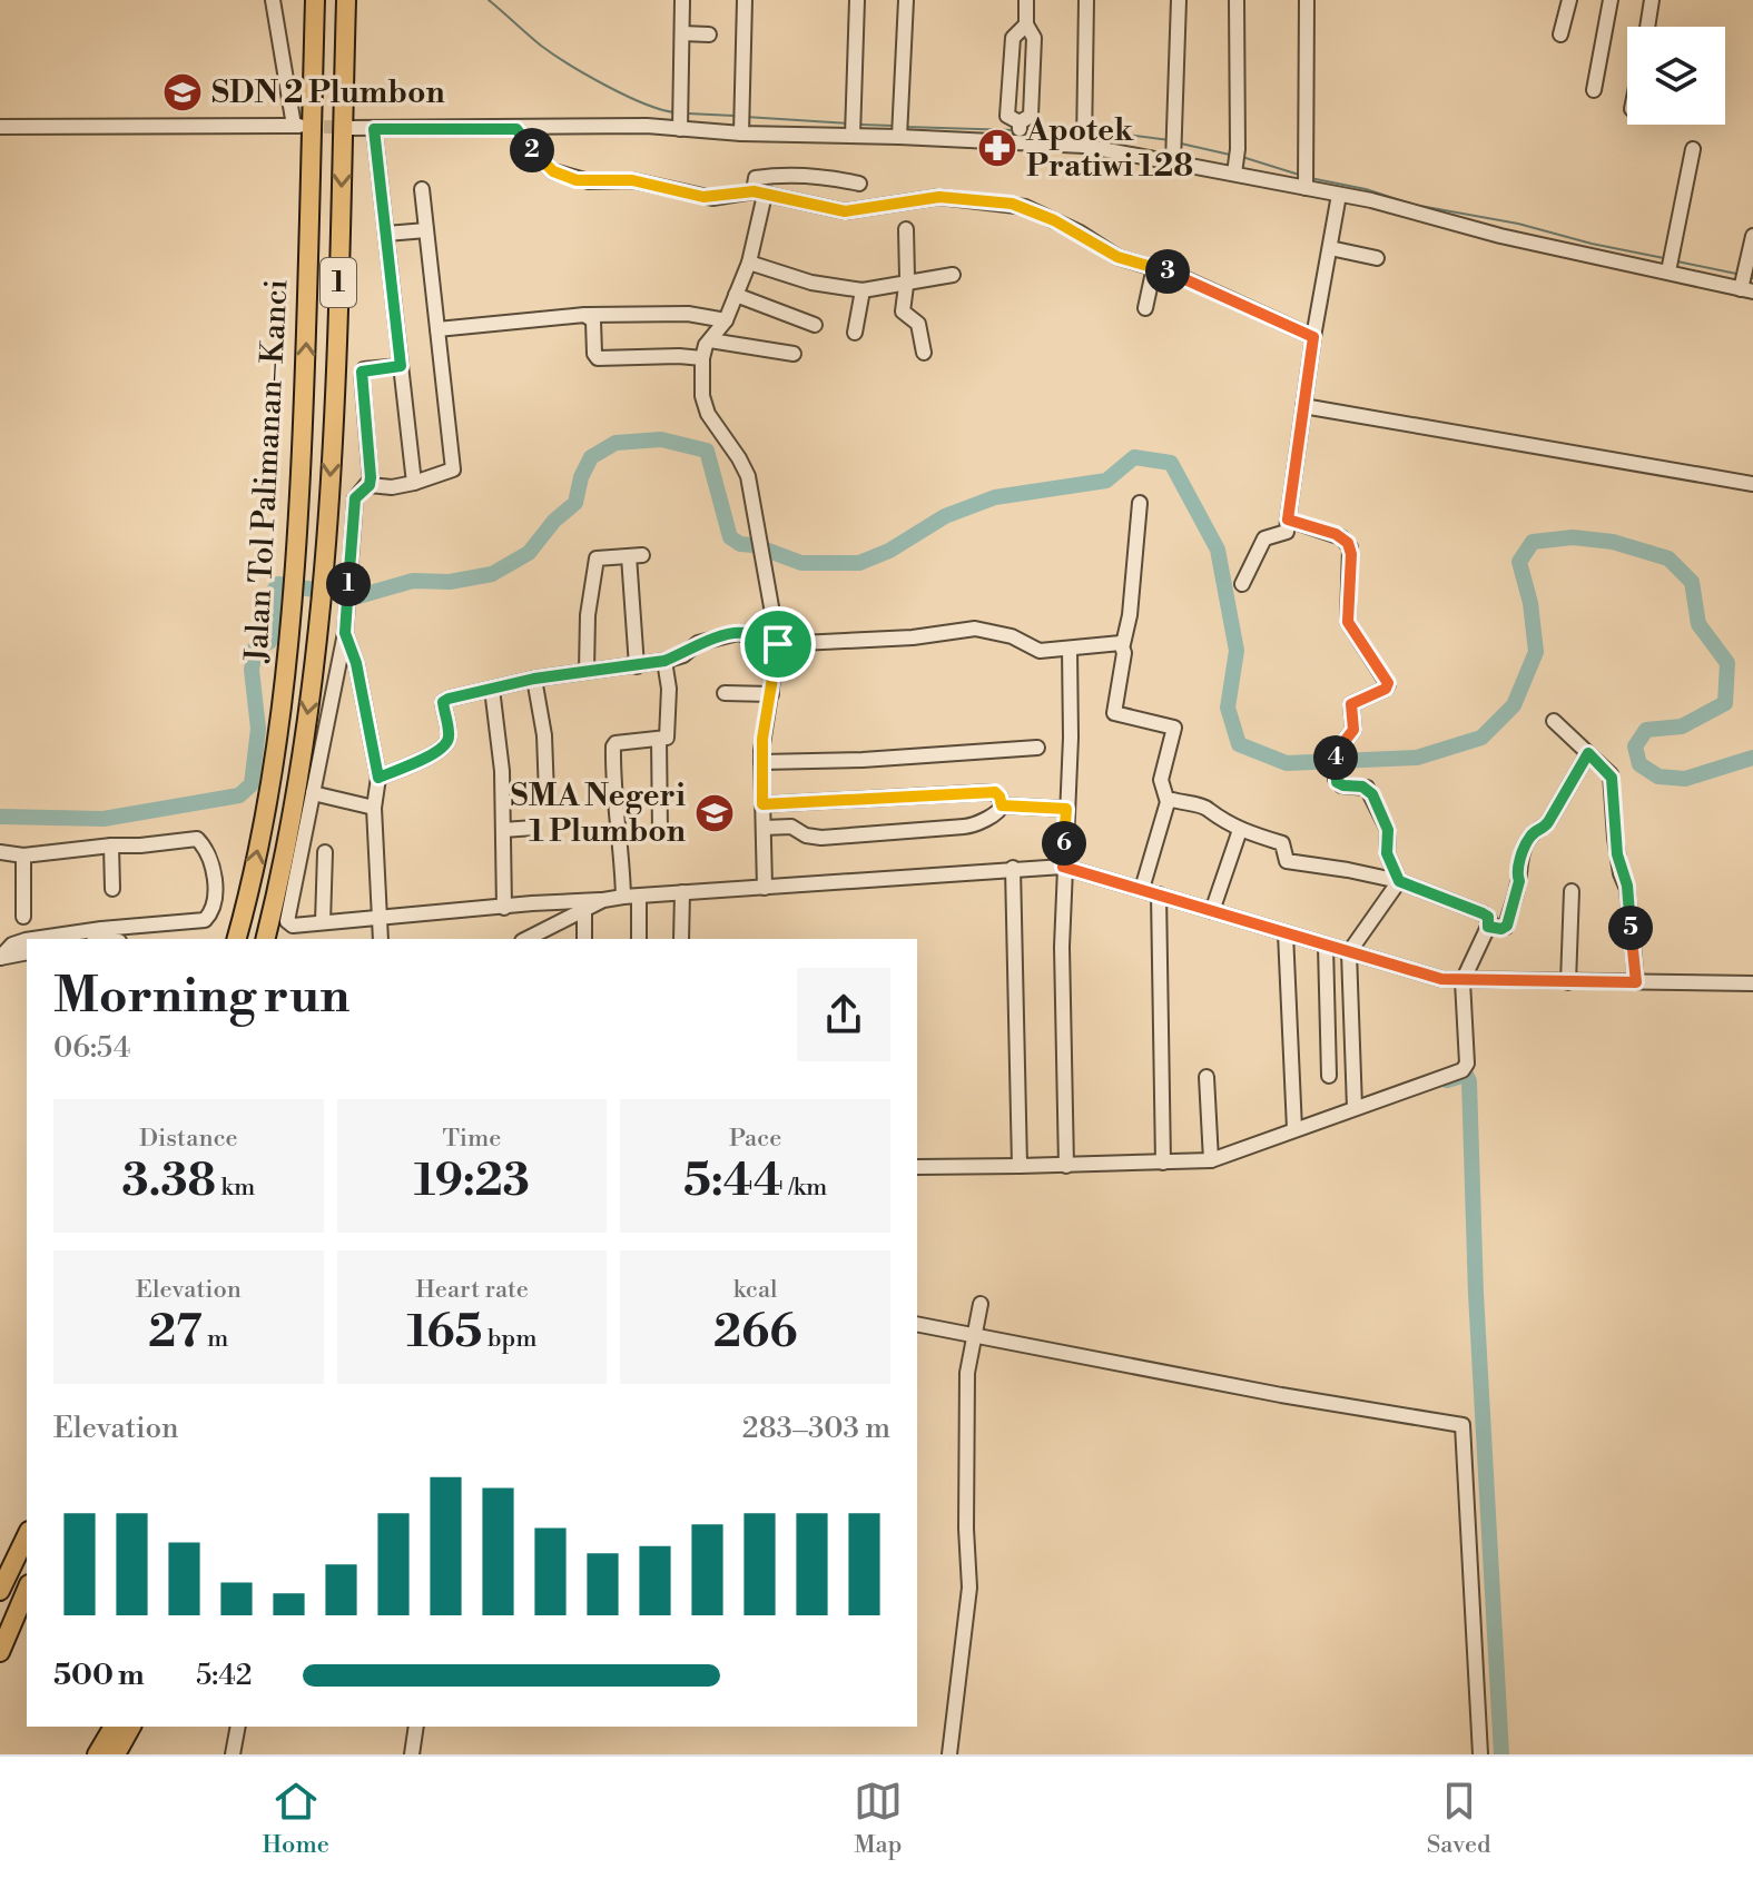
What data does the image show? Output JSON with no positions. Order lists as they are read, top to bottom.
{
  "streets": {
    "highway": ["1", "Jalan Tol Palimanan–Kanci"]
  },
  "places": {
    "school or university": ["SDN 2 Plumbon", "SMA Negeri 1 Plumbon"],
    "pharmacy": ["Apotek Pratiwi 128"]
  },
  "page": {
    "pins": [
      "2",
      "3",
      "1",
      "4",
      "6",
      "5"
    ],
    "heading": ["Morning run", "06:54"],
    "stats": [
      ["Distance", "3.38 km"],
      ["Time", "19:23"],
      ["Pace", "5:44 /km"],
      ["Elevation", "27 m"],
      ["Heart rate", "165 bpm"],
      ["kcal", "266"]
    ],
    "chart": ["Elevation", "283–303 m"],
    "list": [
      {
        "name": "500 m",
        "note": "5:42"
      }
    ],
    "tabs": ["Home", "Map", "Saved"]
  }
}
